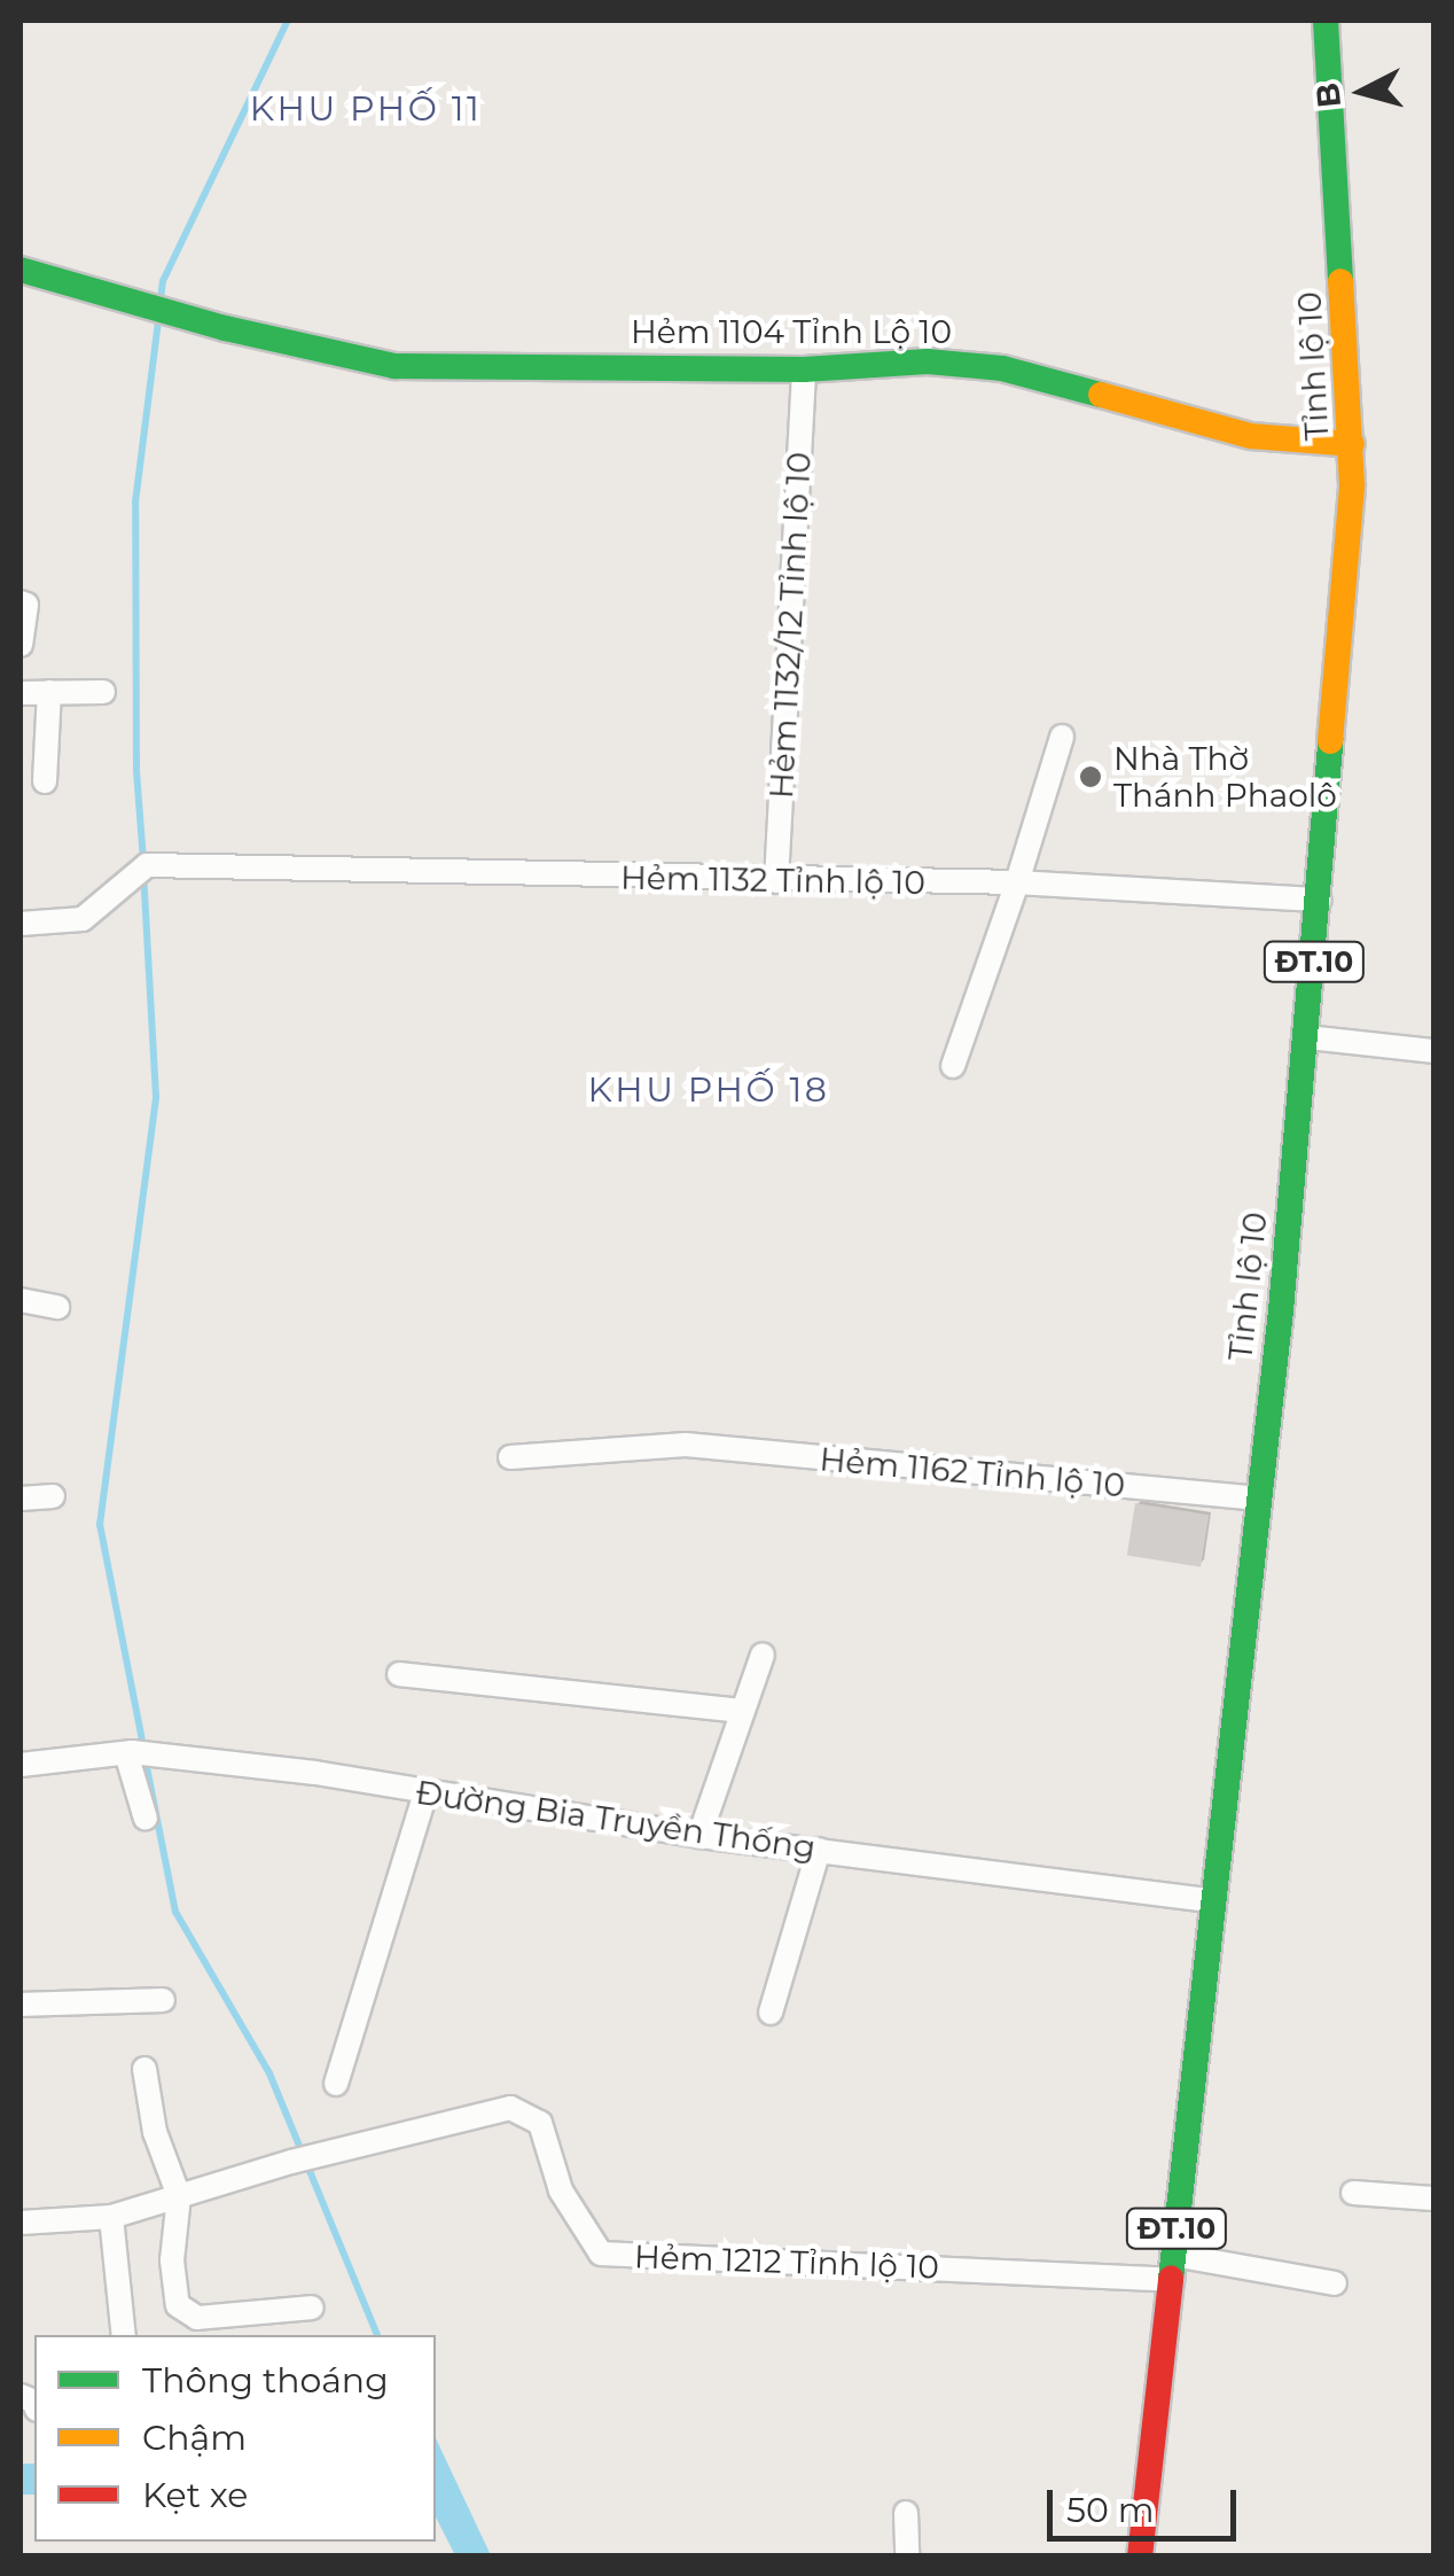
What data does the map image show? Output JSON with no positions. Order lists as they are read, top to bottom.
{
  "streets": {
    "main road": ["Hẻm 1104 Tỉnh Lộ 10", "Tỉnh lộ 10", "ĐT.10"],
    "street": [
      "Hẻm 1132/12 Tỉnh lộ 10",
      "Hẻm 1132 Tỉnh lộ 10",
      "Hẻm 1162 Tỉnh lộ 10",
      "Đường Bia Truyền Thống",
      "Hẻm 1212 Tỉnh lộ 10"
    ]
  },
  "crossings": [
    ["Hẻm 1104 Tỉnh Lộ 10", "Tỉnh lộ 10"],
    ["Hẻm 1104 Tỉnh Lộ 10", "Hẻm 1132/12 Tỉnh lộ 10"],
    ["Tỉnh lộ 10", "Hẻm 1132 Tỉnh lộ 10"],
    ["Tỉnh lộ 10", "Hẻm 1162 Tỉnh lộ 10"],
    ["Tỉnh lộ 10", "Đường Bia Truyền Thống"],
    ["Tỉnh lộ 10", "Hẻm 1212 Tỉnh lộ 10"],
    ["Hẻm 1132/12 Tỉnh lộ 10", "Hẻm 1132 Tỉnh lộ 10"]
  ],
  "districts": ["KHU PHỐ 11", "KHU PHỐ 18"],
  "places": ["Nhà Thờ Thánh Phaolô"],
  "legend": ["Thông thoáng", "Chậm", "Kẹt xe"],
  "scale_bar": "50 m",
  "north": "left"
}
